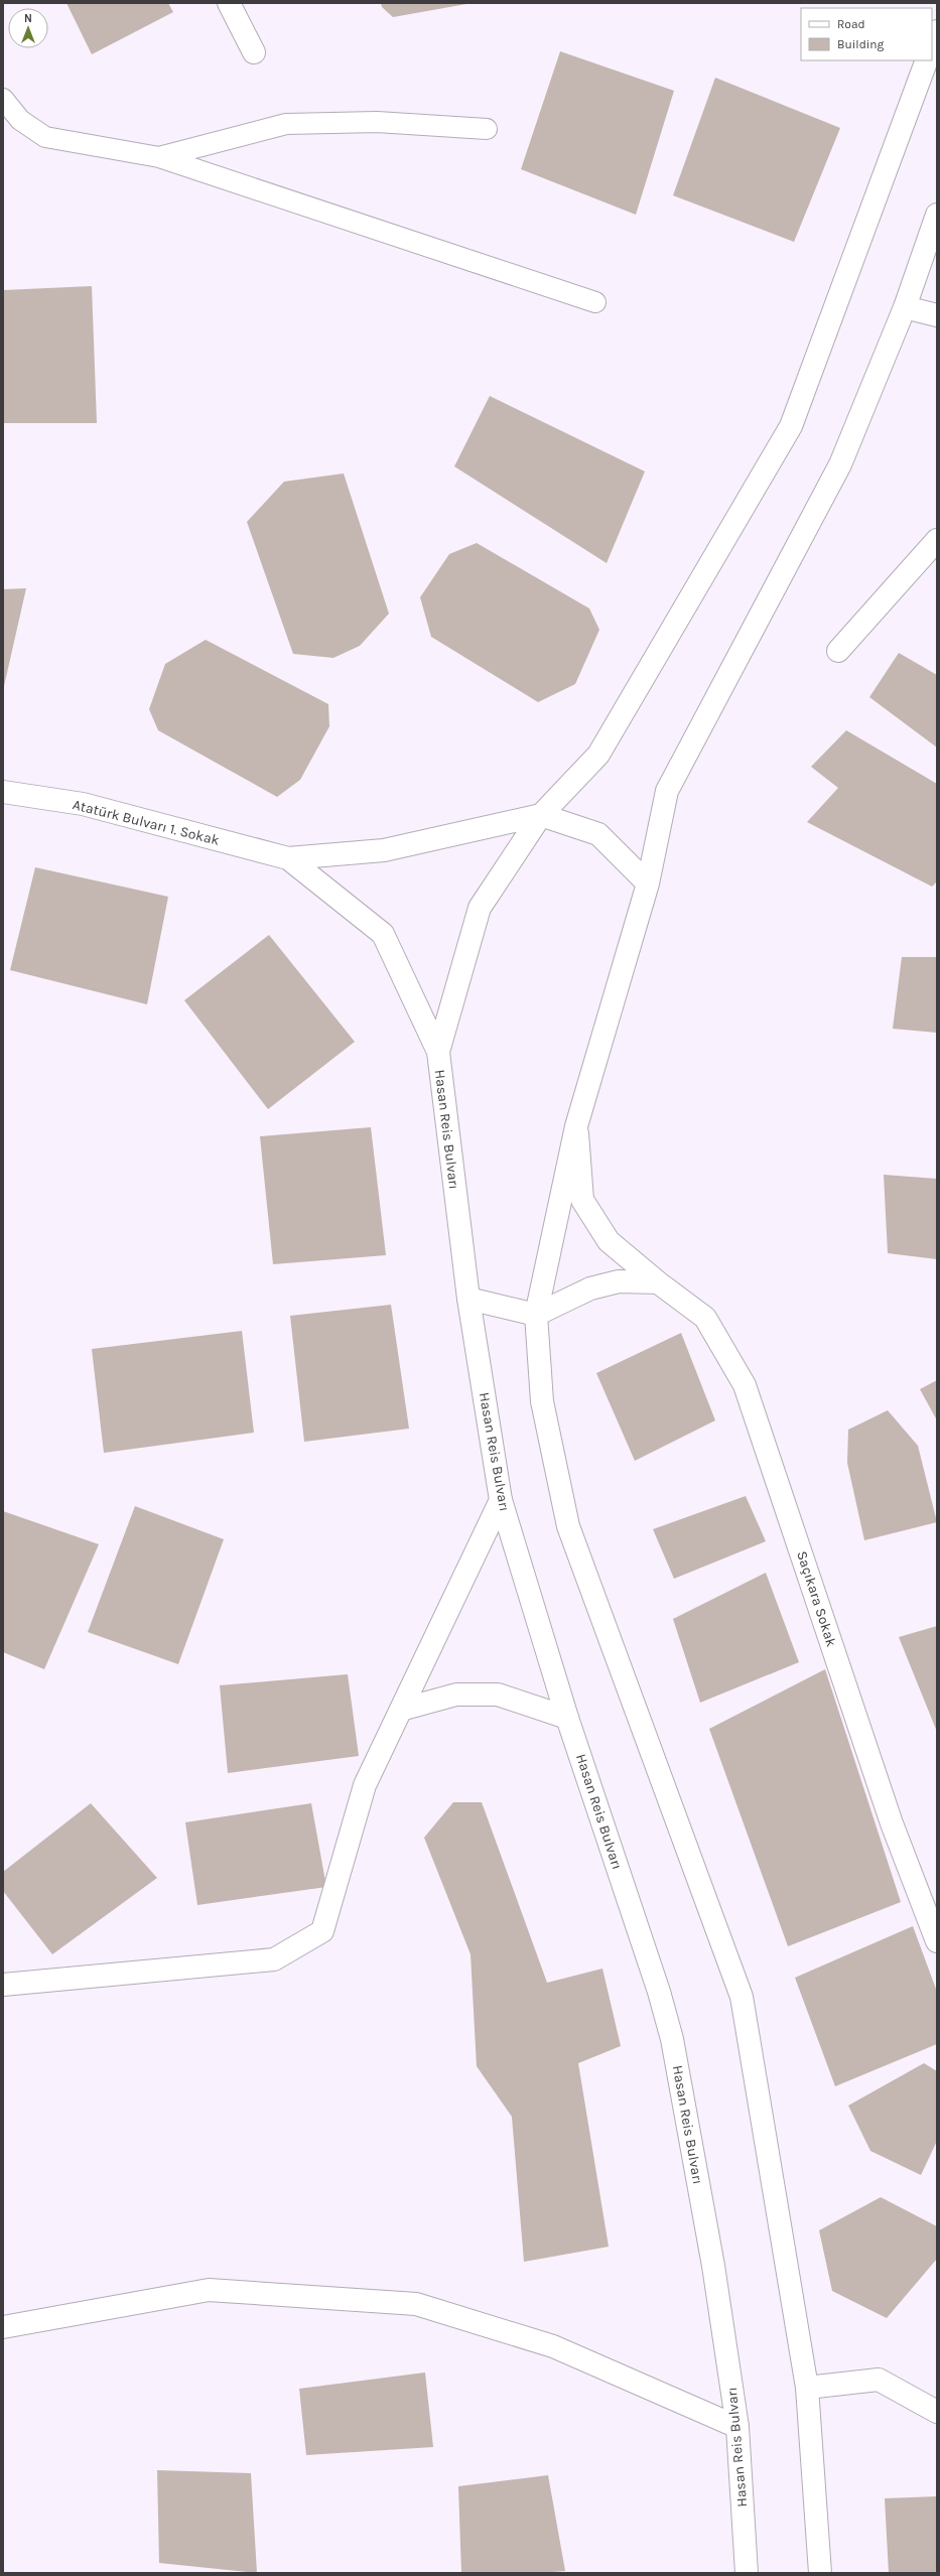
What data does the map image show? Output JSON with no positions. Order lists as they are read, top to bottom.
{
  "streets": {
    "main road": ["Atatürk Bulvarı 1. Sokak", "Hasan Reis Bulvarı", "Saçıkara Sokak"]
  },
  "legend": ["Road", "Building"],
  "north": "top"
}
